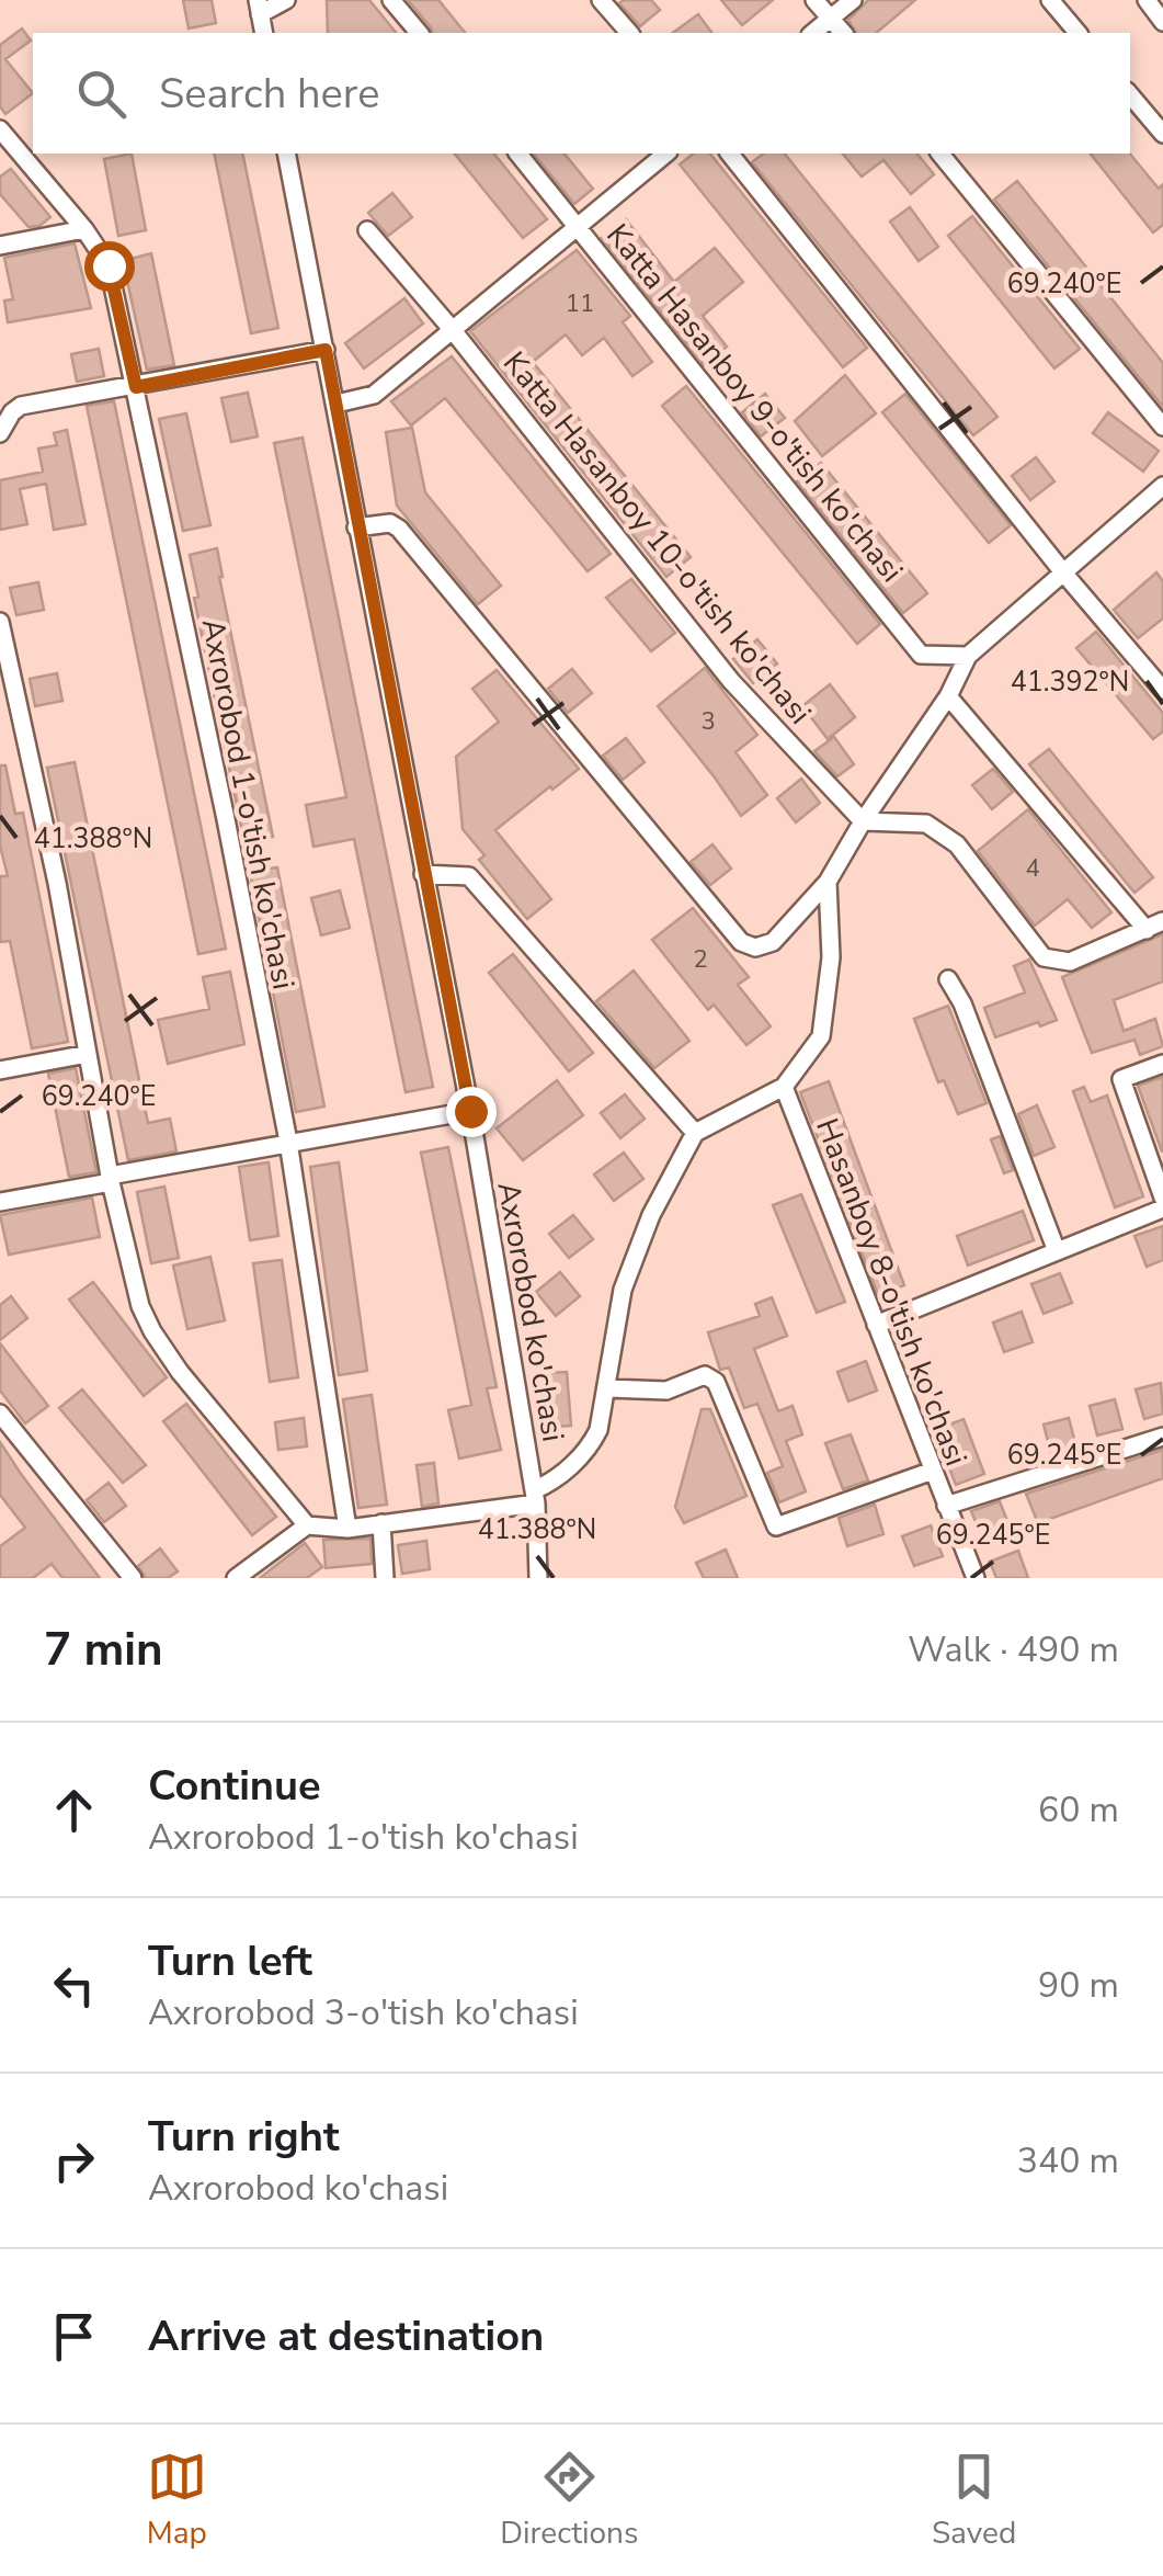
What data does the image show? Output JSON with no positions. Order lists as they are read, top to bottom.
{
  "streets": {
    "street": [
      "Katta Hasanboy 9-o'tish ko'chasi",
      "Katta Hasanboy 10-o'tish ko'chasi",
      "Axrorobod 1-o'tish ko'chasi",
      "Hasanboy 8-o'tish ko'chasi",
      "Axrorobod ko'chasi"
    ]
  },
  "house_numbers": [
    "11",
    "3",
    "4",
    "2"
  ],
  "page": {
    "search": "Search here",
    "heading": ["7 min", "Walk · 490 m"],
    "list": [
      ["Continue", "Axrorobod 1-o'tish ko'chasi", "60 m"],
      ["Turn left", "Axrorobod 3-o'tish ko'chasi", "90 m"],
      ["Turn right", "Axrorobod ko'chasi", "340 m"],
      "Arrive at destination"
    ],
    "nav": ["Map", "Directions", "Saved"]
  },
  "coordinates": [
    "69.240°E",
    "41.392°N",
    "41.388°N",
    "69.245°E"
  ]
}
